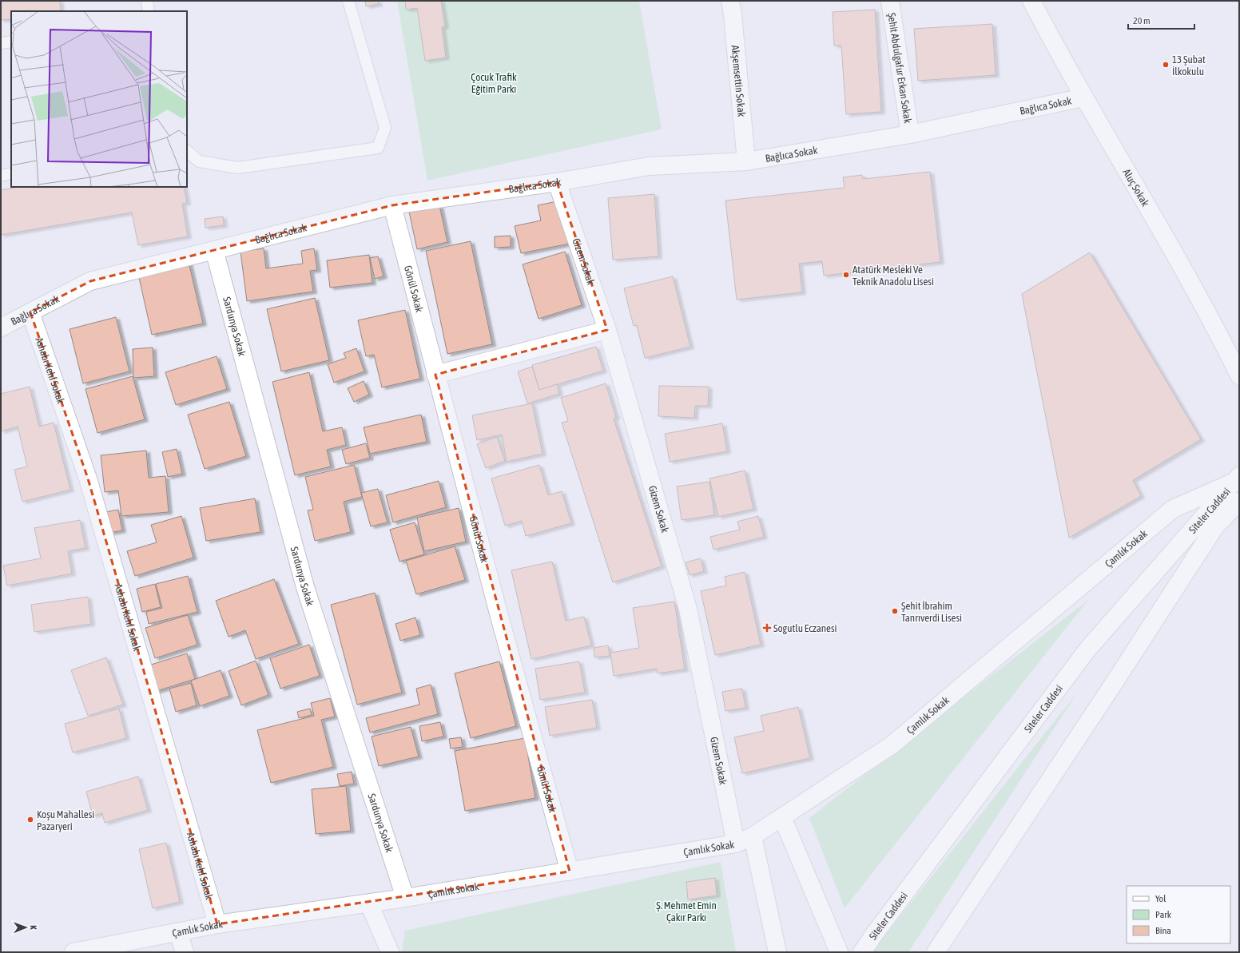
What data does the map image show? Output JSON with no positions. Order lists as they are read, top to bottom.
{
  "streets": {
    "street": [
      "Şehit Abdulgafur Erkan Sokak",
      "Akşemsettin Sokak",
      "Bağlıca Sokak",
      "Aluç Sokak",
      "Gizem Sokak",
      "Gönül Sokak",
      "Sardunya Sokak",
      "Ashabı Kehf Sokak",
      "Siteler Caddesi",
      "Çamlık Sokak"
    ]
  },
  "crossings": [
    ["Şehit Abdulgafur Erkan Sokak", "Bağlıca Sokak"],
    ["Akşemsettin Sokak", "Bağlıca Sokak"],
    ["Bağlıca Sokak", "Aluç Sokak"],
    ["Bağlıca Sokak", "Gizem Sokak"],
    ["Bağlıca Sokak", "Gönül Sokak"],
    ["Bağlıca Sokak", "Sardunya Sokak"],
    ["Bağlıca Sokak", "Ashabı Kehf Sokak"],
    ["Gizem Sokak", "Çamlık Sokak"],
    ["Gönül Sokak", "Çamlık Sokak"],
    ["Sardunya Sokak", "Çamlık Sokak"],
    ["Ashabı Kehf Sokak", "Çamlık Sokak"],
    ["Siteler Caddesi", "Çamlık Sokak"]
  ],
  "parks": ["Çocuk Trafik Eğitim Parkı", "Ş. Mehmet Emin Çakır Parkı"],
  "places": {
    "other": [
      "13 Şubat İlkokulu",
      "Atatürk Mesleki Ve Teknik Anadolu Lisesi",
      "Şehit İbrahim Tanrıverdi Lisesi",
      "Koşu Mahallesi Pazaryeri"
    ],
    "health": ["Sogutlu Eczanesi"]
  },
  "legend": ["Yol", "Park", "Bina"],
  "scale_bar": "20 m",
  "north": "right"
}
